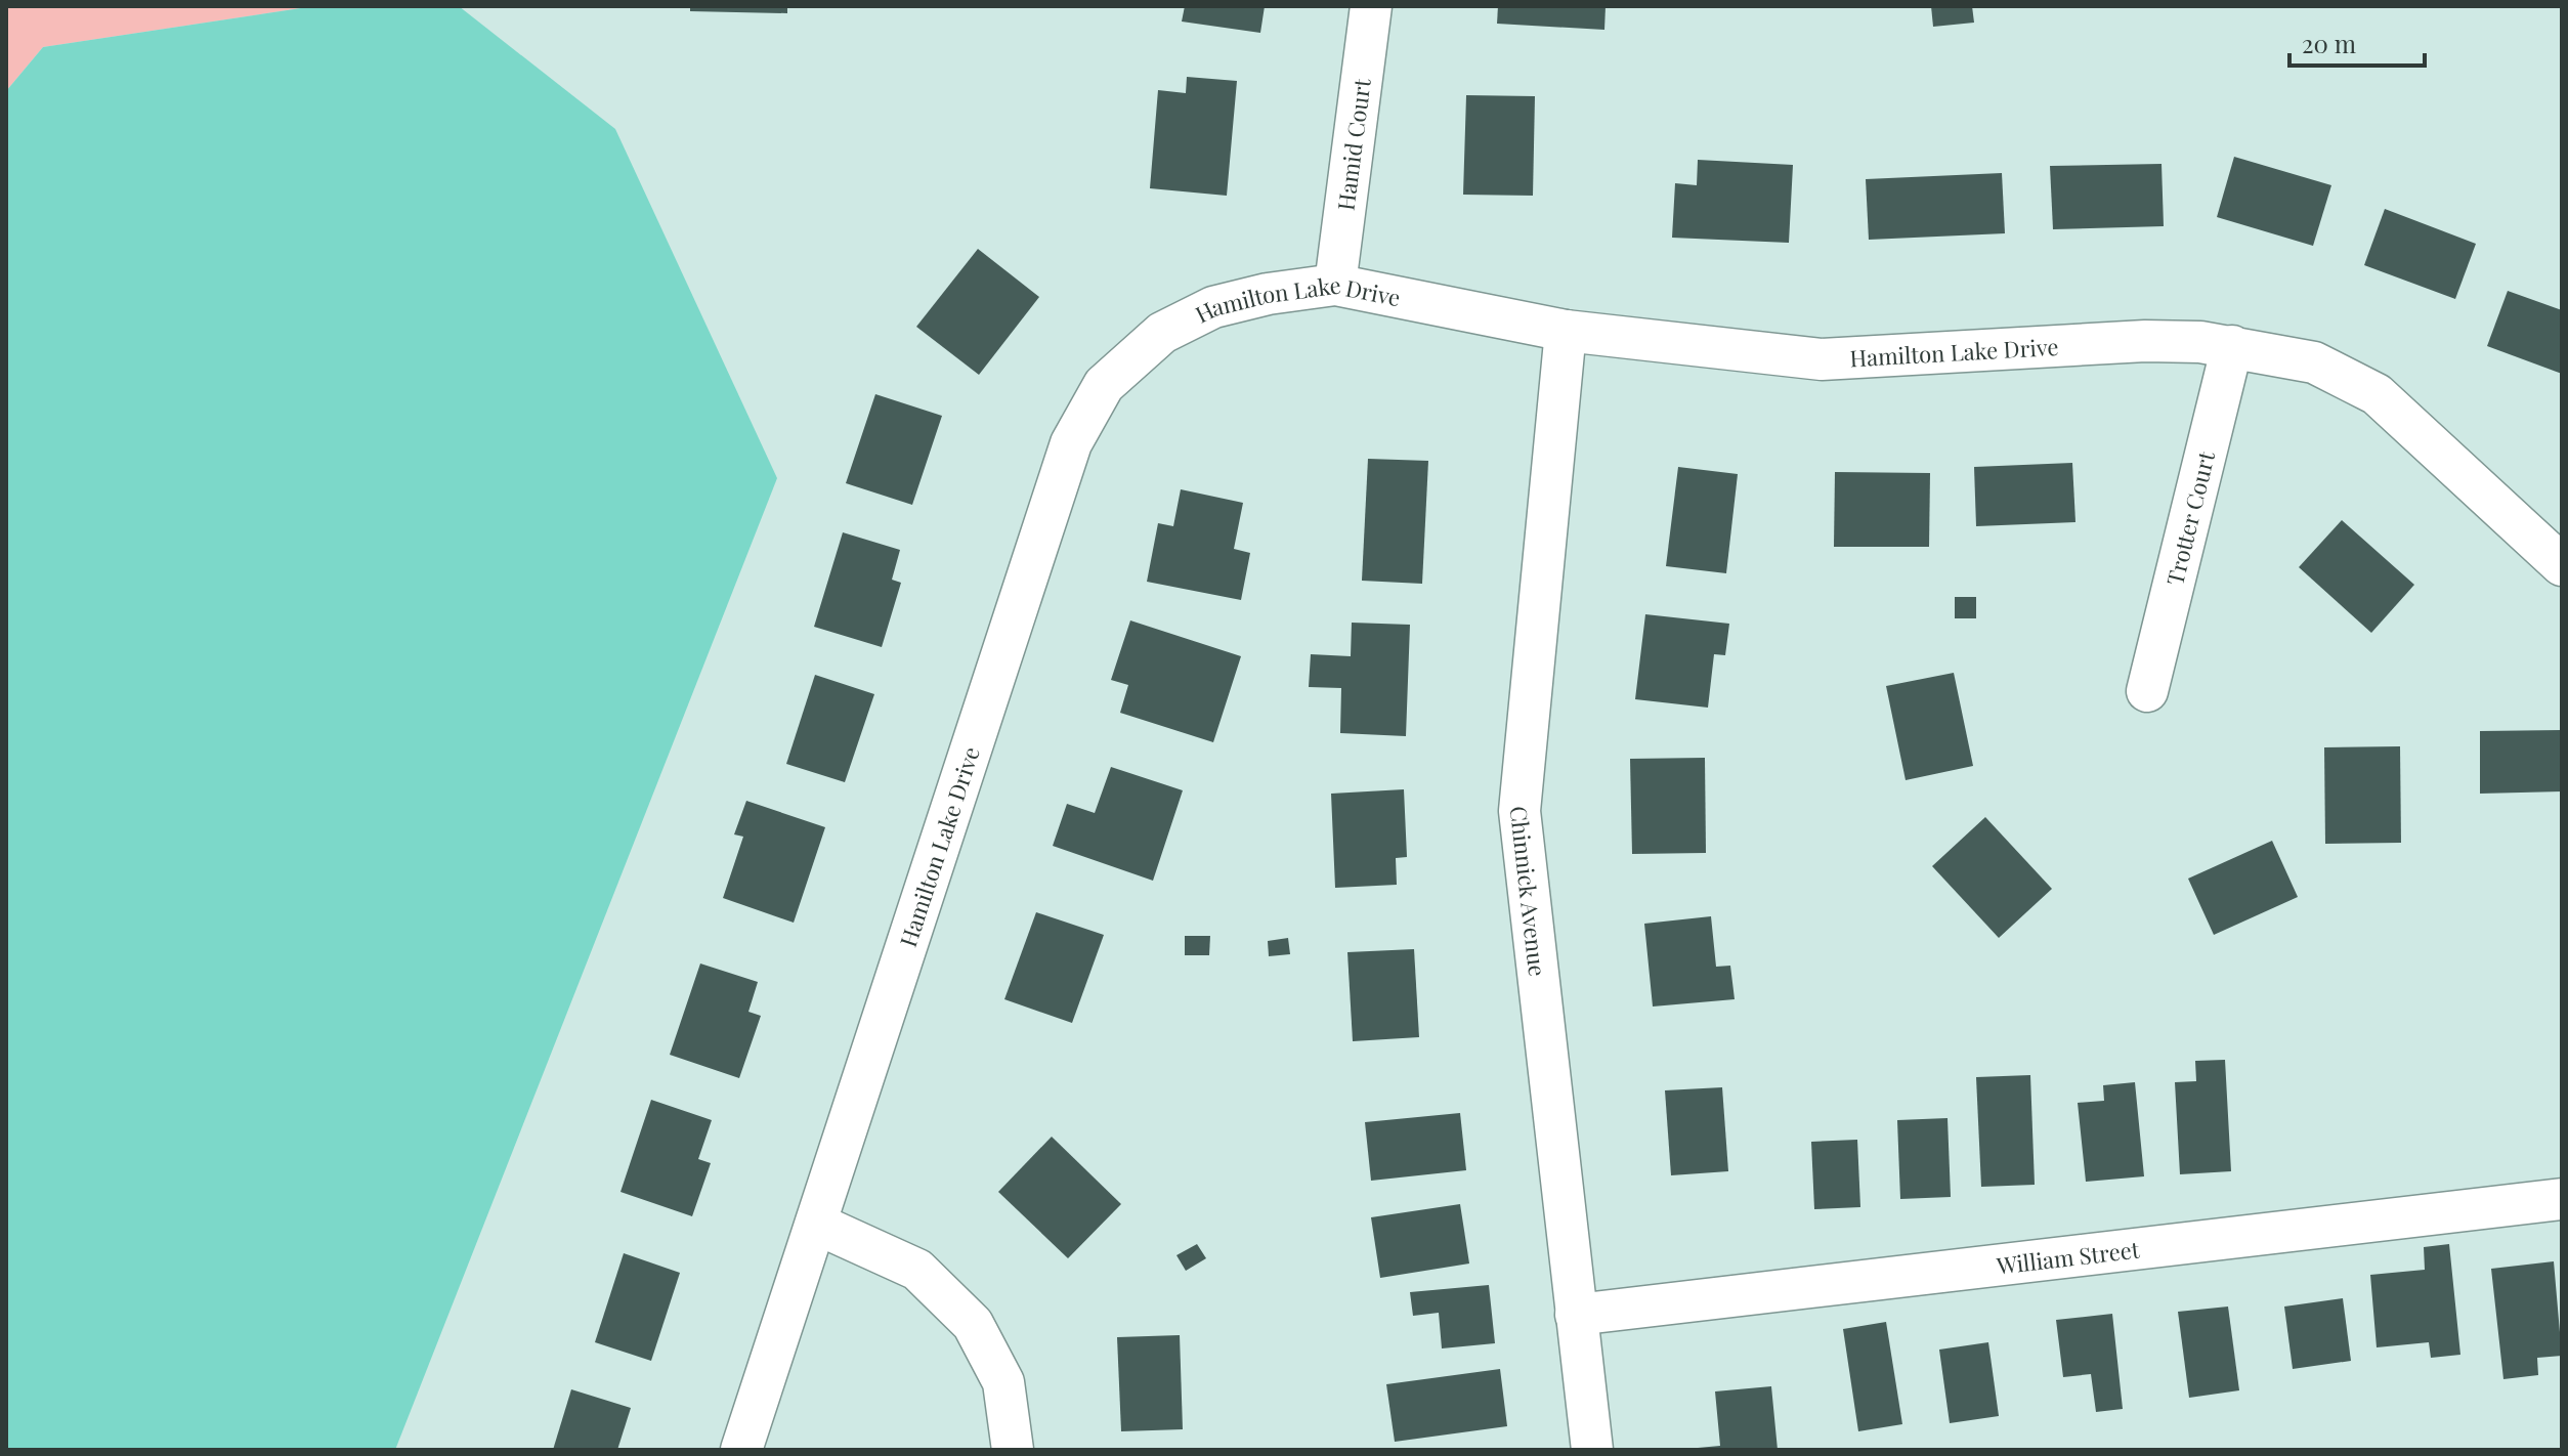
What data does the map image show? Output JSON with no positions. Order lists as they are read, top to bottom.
{
  "streets": {
    "street": [
      "Hamid Court",
      "Hamilton Lake Drive",
      "Trotter Court",
      "Chinnick Avenue",
      "William Street"
    ]
  },
  "crossings": [
    ["Hamid Court", "Hamilton Lake Drive"],
    ["Hamilton Lake Drive", "Trotter Court"],
    ["Hamilton Lake Drive", "Chinnick Avenue"],
    ["Chinnick Avenue", "William Street"]
  ],
  "scale_bar": "20 m"
}
